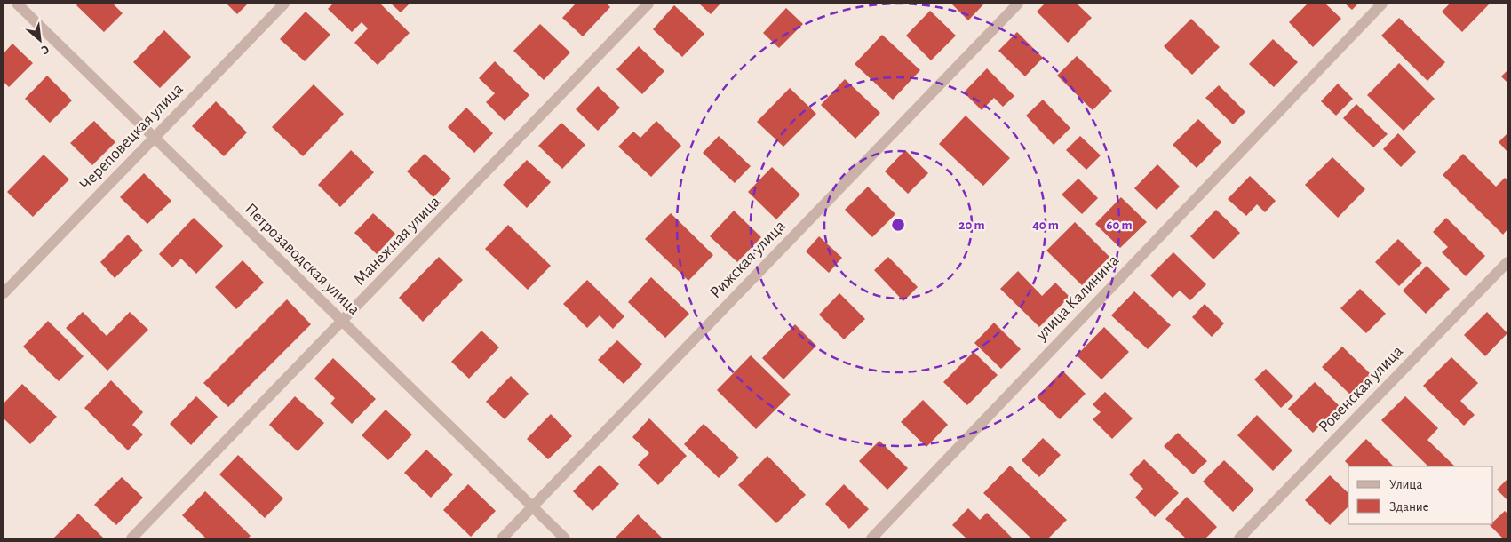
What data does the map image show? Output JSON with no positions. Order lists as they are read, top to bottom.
{
  "streets": {
    "street": [
      "Череповецкая улица",
      "Манежная улица",
      "Петрозаводская улица",
      "Рижская улица",
      "улица Калинина",
      "Ровенская улица"
    ]
  },
  "crossings": [
    ["Череповецкая улица", "Петрозаводская улица"],
    ["Манежная улица", "Петрозаводская улица"],
    ["Петрозаводская улица", "Рижская улица"]
  ],
  "legend": ["Улица", "Здание"],
  "north": "bottom right",
  "rings": ["20 m", "40 m", "60 m"]
}
